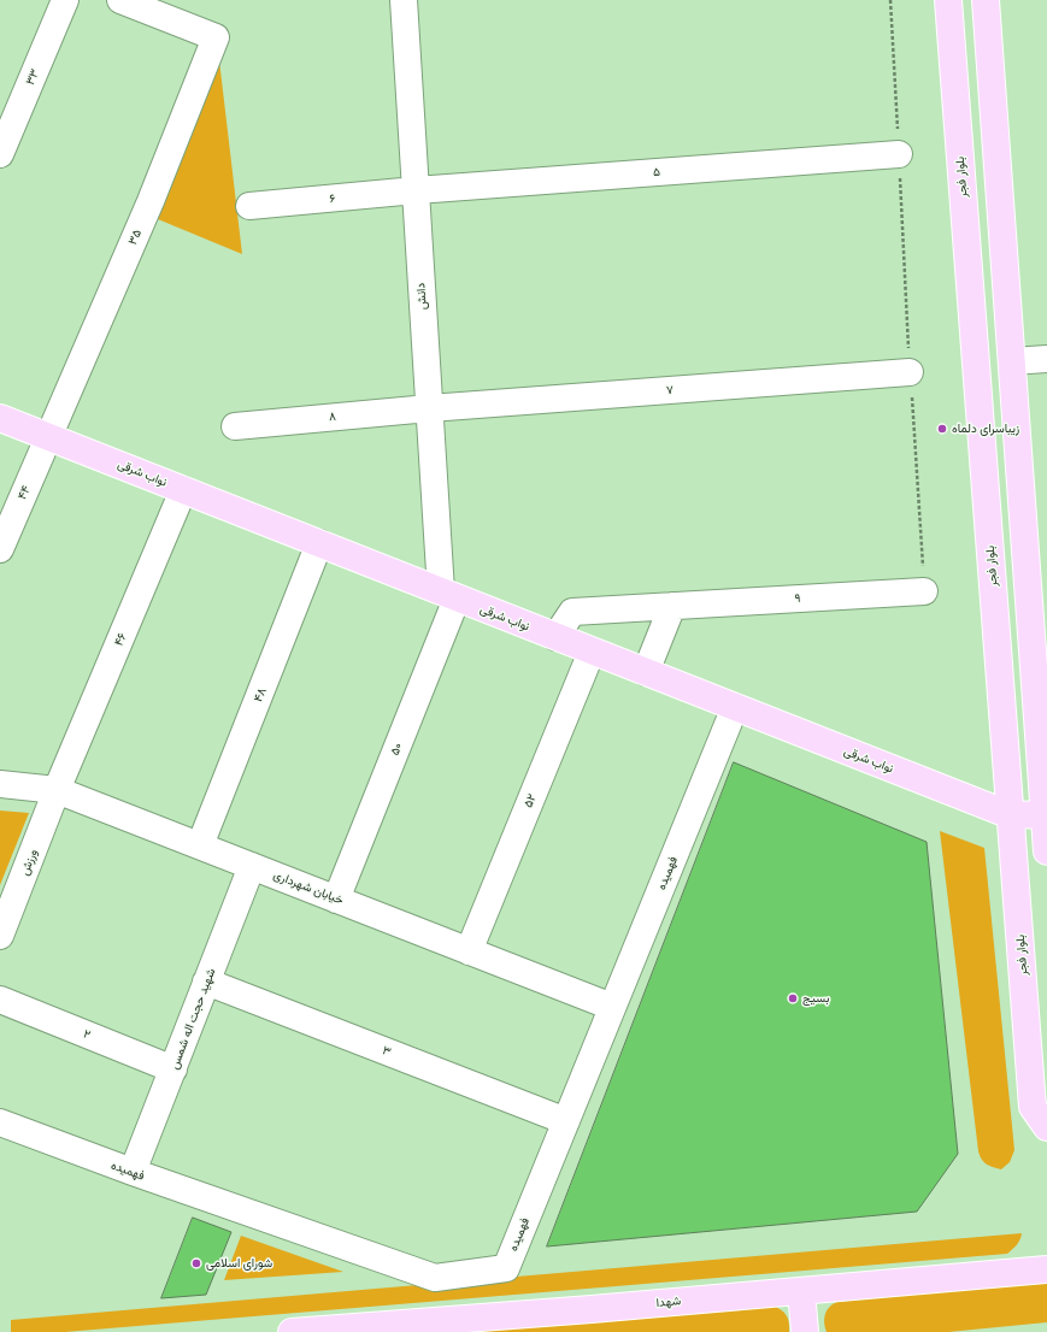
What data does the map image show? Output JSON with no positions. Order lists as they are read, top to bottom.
{
  "streets": {
    "main road": ["بلوار فجر", "نواب شرقی", "شهدا"],
    "street": [
      "۳۳",
      "۵",
      "۶",
      "۳۵",
      "دانش",
      "۷",
      "۸",
      "۴۴",
      "۹",
      "۴۶",
      "۴۸",
      "۵۰",
      "۵۲",
      "ورزش",
      "فهمیده",
      "خیابان شهرداری",
      "شهید حجت اله شمس",
      "۲",
      "۳"
    ]
  },
  "crossings": [
    ["۵", "۶"],
    ["۵", "دانش"],
    ["بلوار فجر", "نواب شرقی"],
    ["۶", "دانش"],
    ["۳۵", "نواب شرقی"],
    ["۳۵", "۴۴"],
    ["دانش", "۷"],
    ["دانش", "۸"],
    ["دانش", "نواب شرقی"],
    ["دانش", "۵۰"],
    ["۷", "۸"],
    ["نواب شرقی", "۴۴"],
    ["نواب شرقی", "۹"],
    ["نواب شرقی", "۴۶"],
    ["نواب شرقی", "۴۸"],
    ["نواب شرقی", "۵۰"],
    ["نواب شرقی", "۵۲"],
    ["نواب شرقی", "فهمیده"],
    ["۴۶", "ورزش"],
    ["۴۶", "خیابان شهرداری"],
    ["۴۸", "خیابان شهرداری"],
    ["۵۰", "خیابان شهرداری"],
    ["۵۲", "خیابان شهرداری"],
    ["ورزش", "خیابان شهرداری"],
    ["فهمیده", "خیابان شهرداری"],
    ["فهمیده", "شهید حجت اله شمس"],
    ["فهمیده", "۳"],
    ["خیابان شهرداری", "شهید حجت اله شمس"],
    ["شهید حجت اله شمس", "۲"],
    ["شهید حجت اله شمس", "۳"]
  ],
  "places": ["زیباسرای دلماه", "بسیج", "شورای اسلامی"]
}
